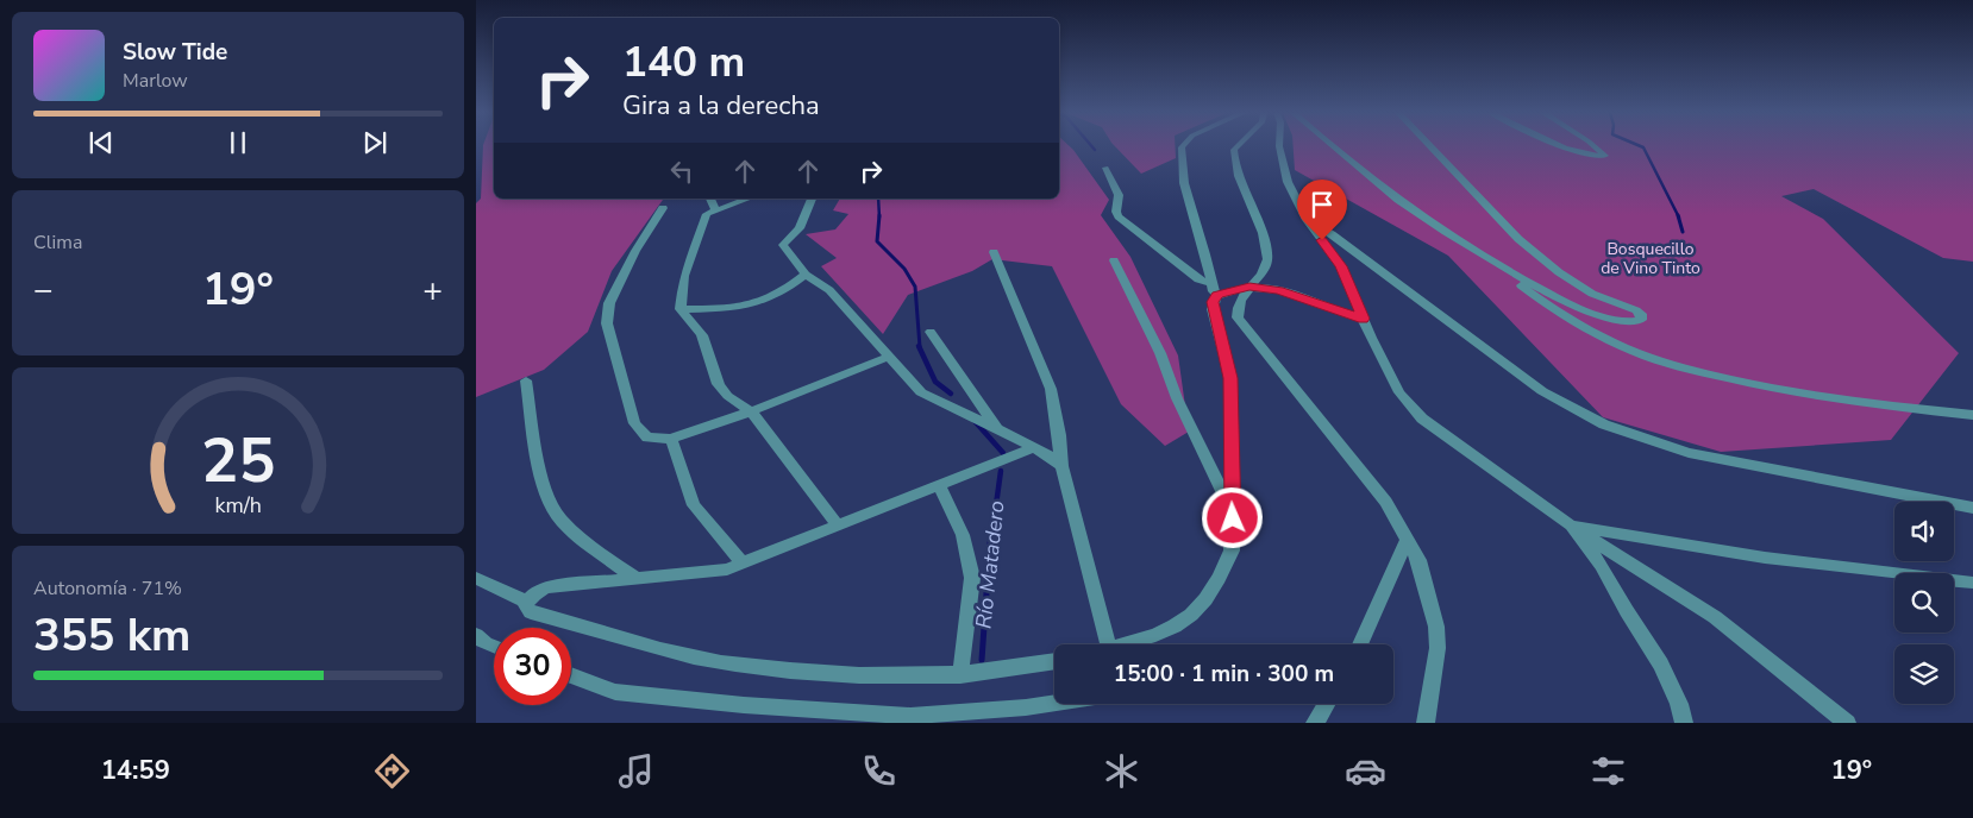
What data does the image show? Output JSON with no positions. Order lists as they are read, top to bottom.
{
  "water": ["Río Matadero"],
  "parks": ["Bosquecillo de Vino Tinto"],
  "page": {
    "turn": ["140 m", "Gira a la derecha"],
    "song": ["Slow Tide", "Marlow"],
    "tile": [
      "Clima",
      ["Autonomía · 71%", "355 km"]
    ],
    "heat": ["−", "19°", "+"],
    "limit": "30",
    "trip": "15:00 · 1 min · 300 m",
    "tabs": ["14:59", "19°"],
    "gauge": ["25", "km/h"]
  }
}
